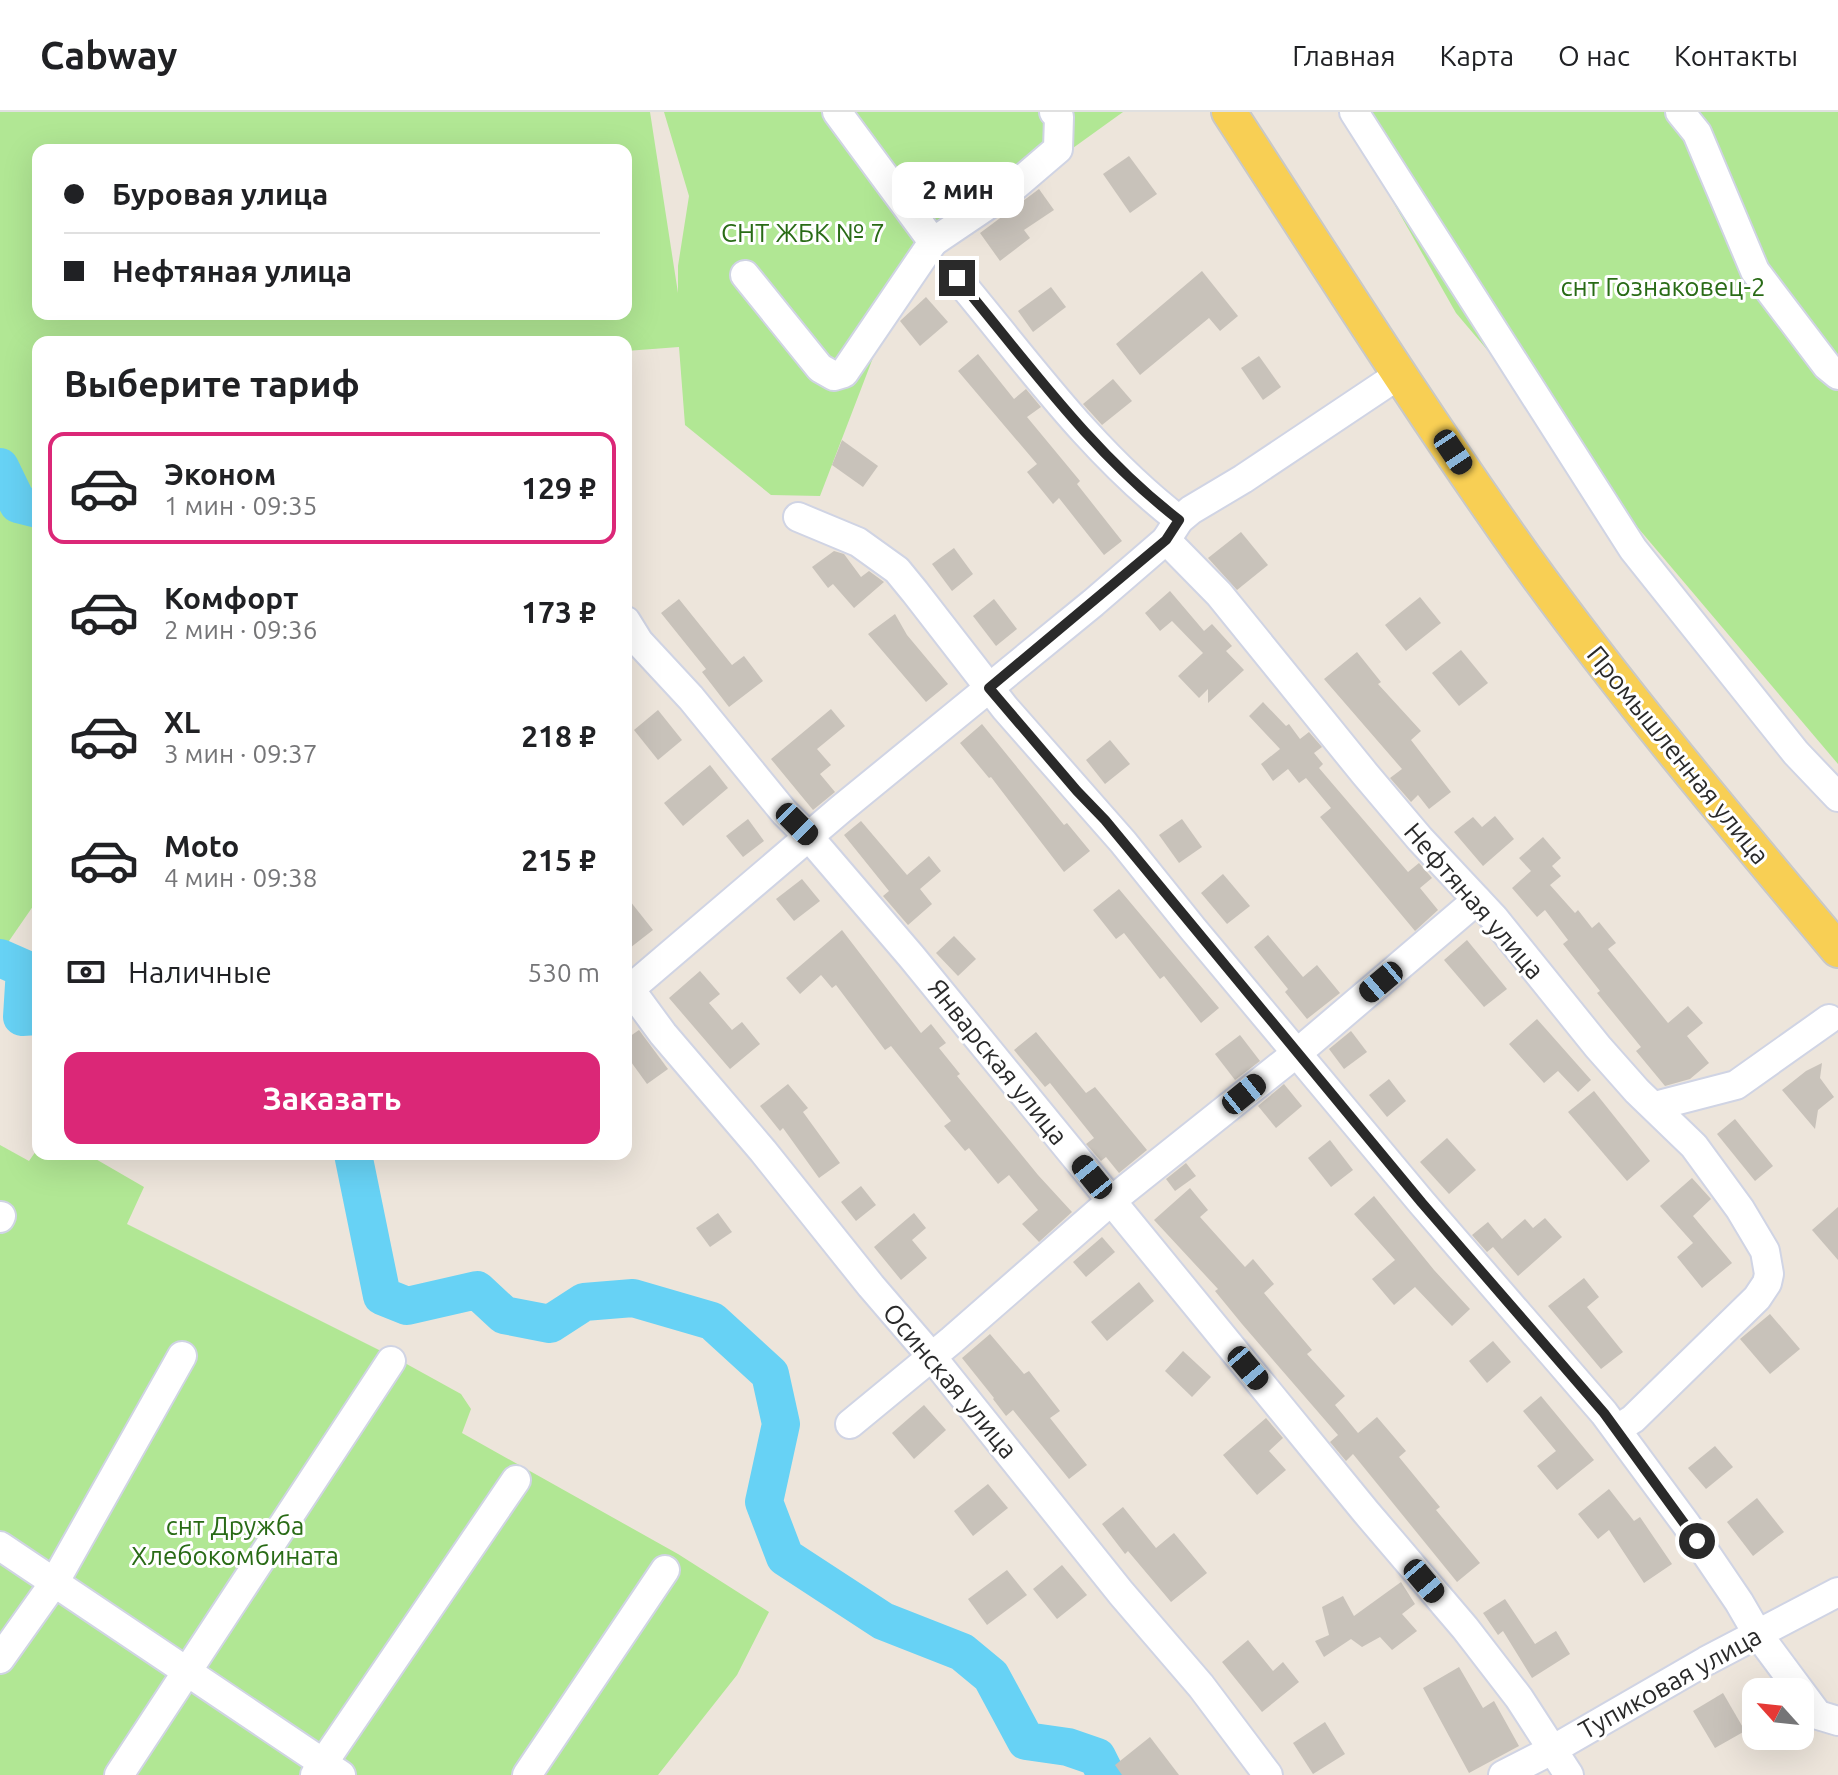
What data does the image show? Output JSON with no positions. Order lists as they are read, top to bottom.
{
  "streets": {
    "main road": ["Промышленная улица"],
    "street": [
      "Нефтяная улица",
      "Январская улица",
      "Осинская улица",
      "Тупиковая улица"
    ]
  },
  "crossings": [
    ["Январская улица", "Осинская улица"],
    ["Январская улица", "Тупиковая улица"]
  ],
  "parks": ["СНТ ЖБК № 7", "снт Гознаковец-2", "снт Дружба Хлебокомбината"],
  "north": "top left",
  "page": {
    "header": "Cabway",
    "nav": [
      "Главная",
      "Карта",
      "О нас",
      "Контакты"
    ],
    "banner": ["Буровая улица", "Нефтяная улица"],
    "bubble": "2 мин",
    "heading": "Выберите тариф",
    "list": [
      {
        "name": "Эконом",
        "note": "1 мин · 09:35",
        "value": "129 ₽"
      },
      {
        "name": "Комфорт",
        "note": "2 мин · 09:36",
        "value": "173 ₽"
      },
      {
        "name": "XL",
        "note": "3 мин · 09:37",
        "value": "218 ₽"
      },
      {
        "name": "Moto",
        "note": "4 мин · 09:38",
        "value": "215 ₽"
      }
    ],
    "pay": ["Наличные", "530 m"],
    "buttons": "Заказать"
  }
}
